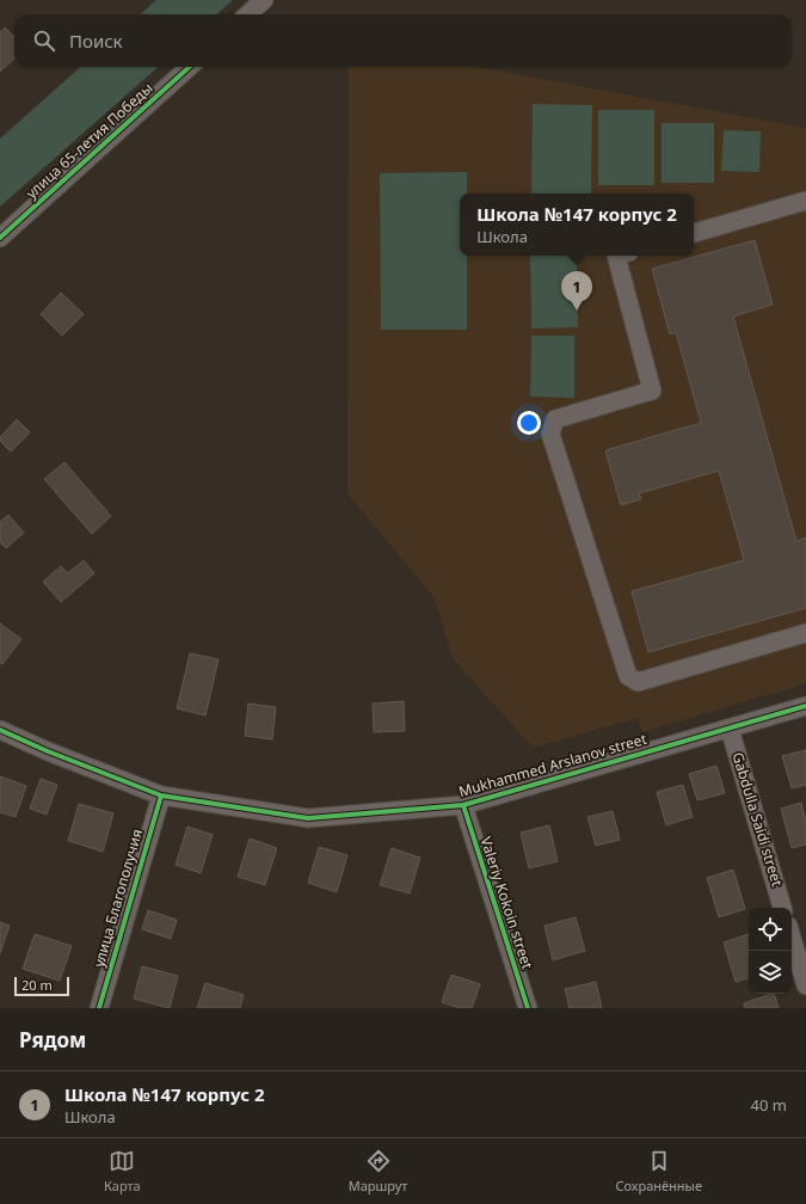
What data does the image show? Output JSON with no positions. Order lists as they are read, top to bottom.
{
  "streets": {
    "street": [
      "улица 65-летия Победы",
      "Mukhammed Arslanov street",
      "Gabdulla Saidi street",
      "улица Благополучия",
      "Valeriy Kokoin street"
    ]
  },
  "crossings": [
    ["Mukhammed Arslanov street", "Gabdulla Saidi street"],
    ["Mukhammed Arslanov street", "улица Благополучия"],
    ["Mukhammed Arslanov street", "Valeriy Kokoin street"]
  ],
  "scale_bar": "20 m",
  "page": {
    "search": "Поиск",
    "popup": ["Школа №147 корпус 2", "Школа"],
    "pins": "1",
    "scale": "20 m",
    "heading": "Рядом",
    "list": [
      {
        "mark": "1",
        "name": "Школа №147 корпус 2",
        "note": "Школа",
        "value": "40 m"
      }
    ],
    "nav": ["Карта", "Маршрут", "Сохранённые"]
  }
}
